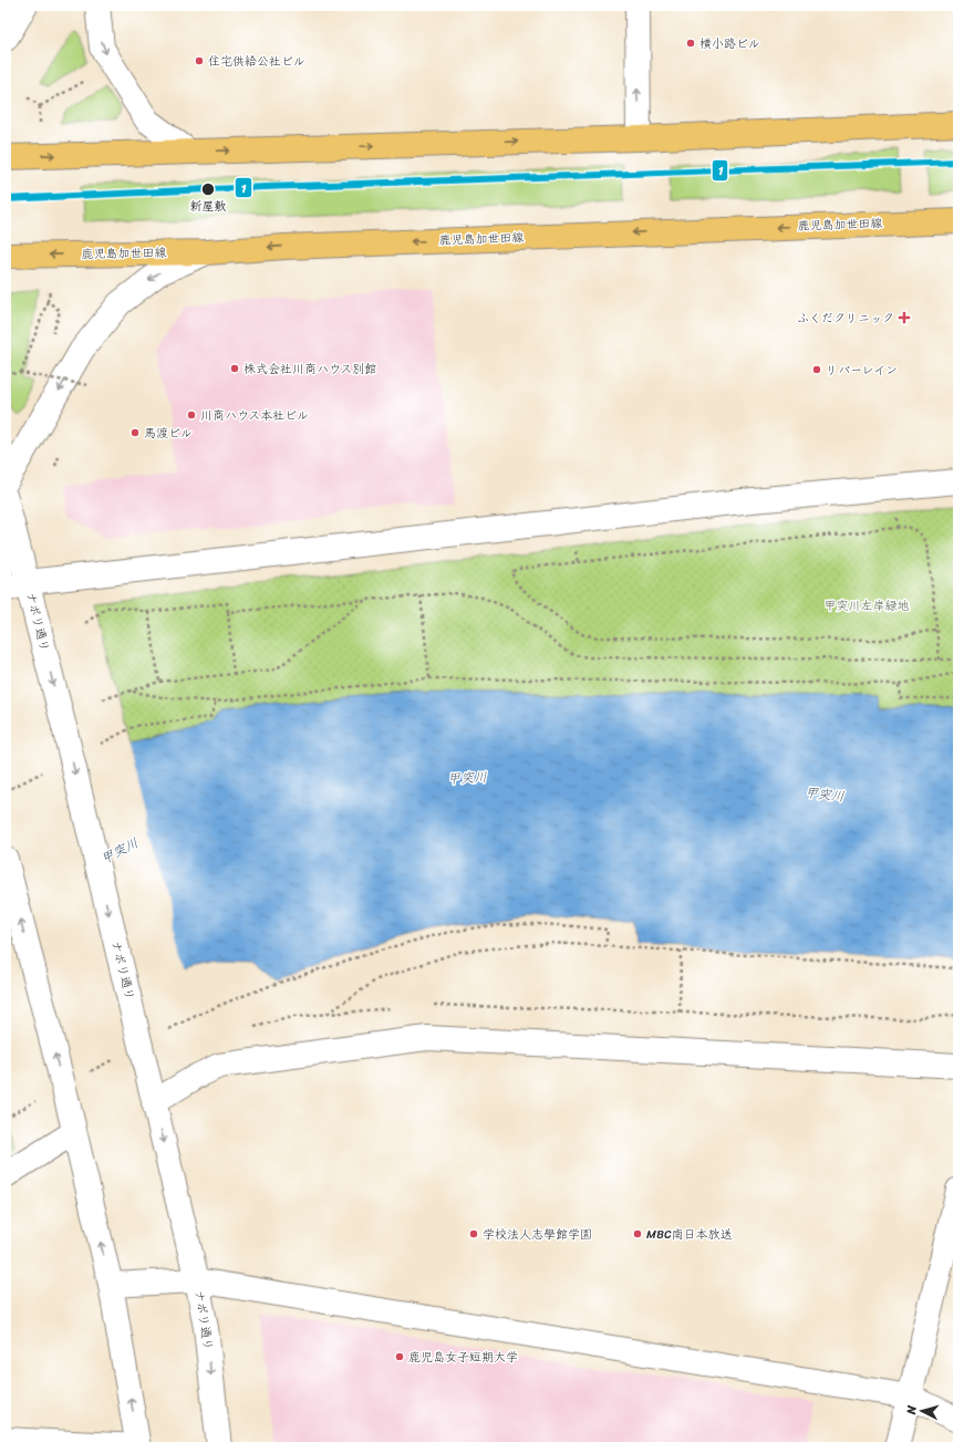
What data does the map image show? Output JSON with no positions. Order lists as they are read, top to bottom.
{
  "streets": {
    "main road": ["鹿児島加世田線"],
    "street": ["ナポリ通り"]
  },
  "water": ["甲突川"],
  "parks": ["甲突川左岸緑地"],
  "places": {
    "other": [
      "横小路ビル",
      "住宅供給公社ビル",
      "新屋敷",
      "株式会社川商ハウス別館",
      "リバーレイン",
      "川商ハウス本社ビル",
      "馬渡ビル",
      "学校法人志學館学園",
      "MBC南日本放送",
      "鹿児島女子短期大学"
    ],
    "health": ["ふくだクリニック"]
  },
  "lines": ["transit line 1"],
  "north": "left"
}
